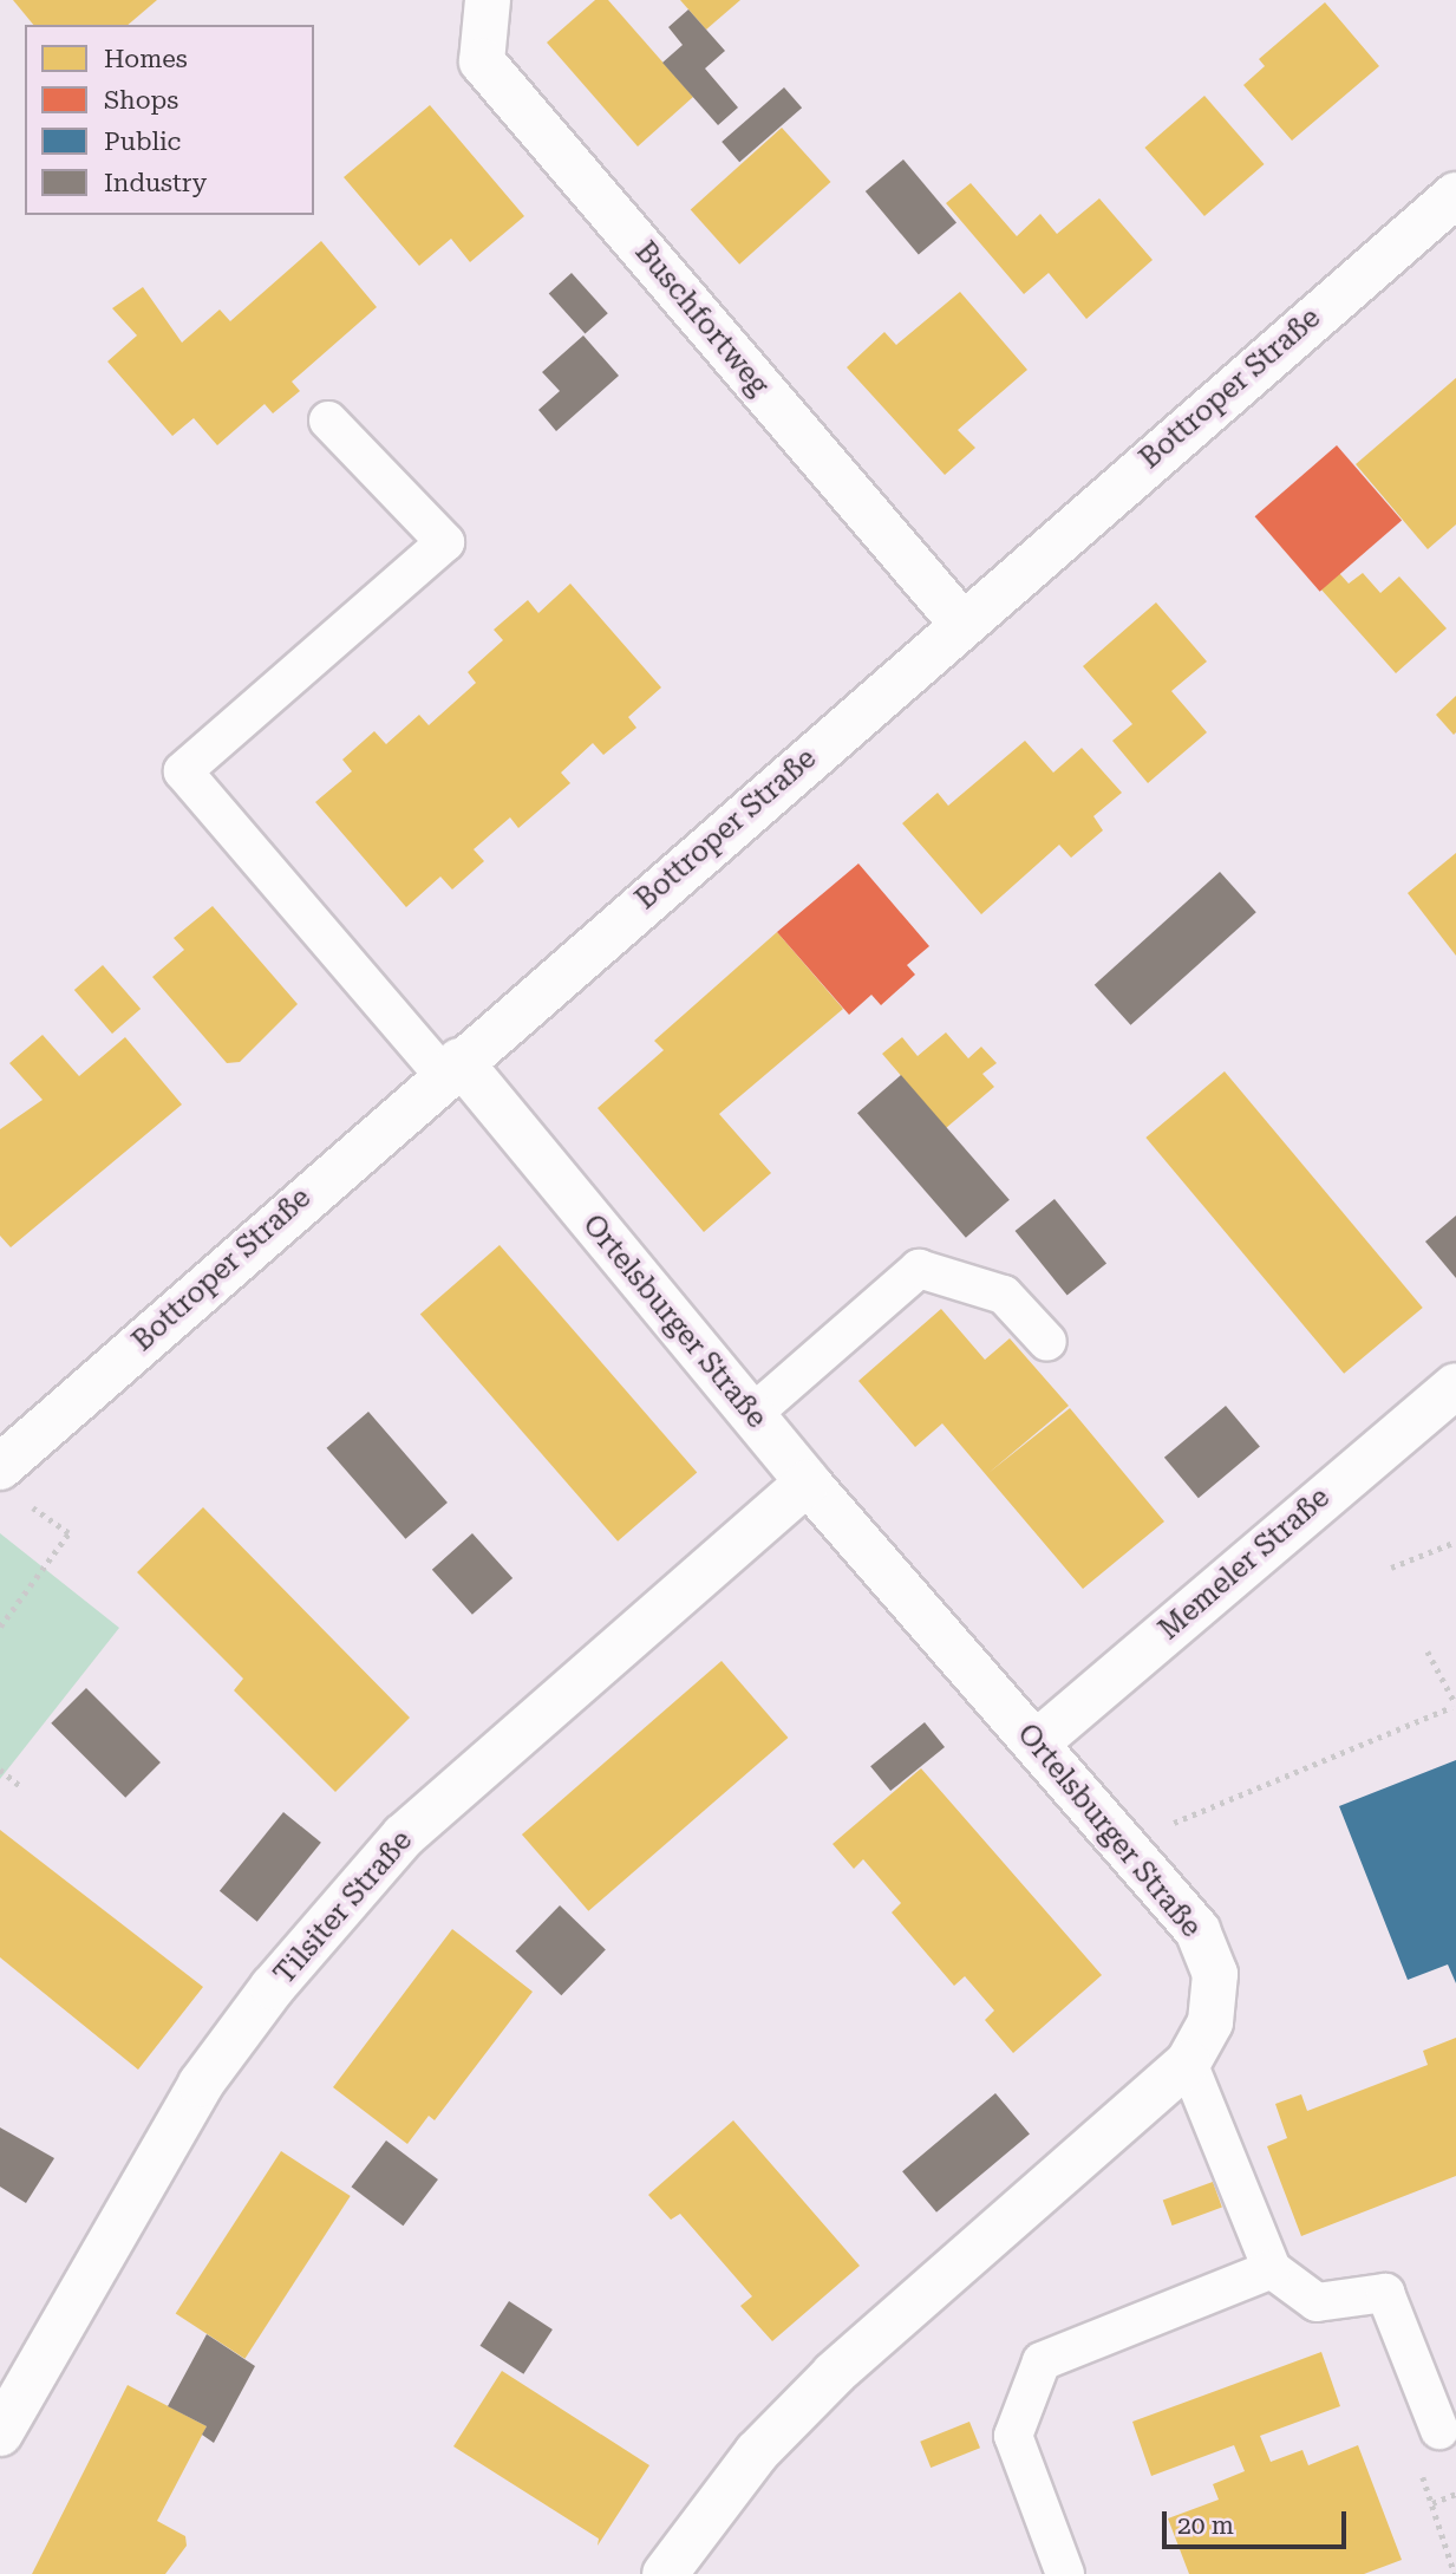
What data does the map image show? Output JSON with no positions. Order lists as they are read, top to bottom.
{
  "streets": {
    "street": [
      "Buschfortweg",
      "Bottroper Straße",
      "Ortelsburger Straße",
      "Memeler Straße",
      "Tilsiter Straße"
    ]
  },
  "crossings": [
    ["Buschfortweg", "Bottroper Straße"],
    ["Bottroper Straße", "Ortelsburger Straße"],
    ["Ortelsburger Straße", "Memeler Straße"],
    ["Ortelsburger Straße", "Tilsiter Straße"]
  ],
  "legend": [
    "Homes",
    "Shops",
    "Public",
    "Industry"
  ],
  "scale_bar": "20 m"
}
